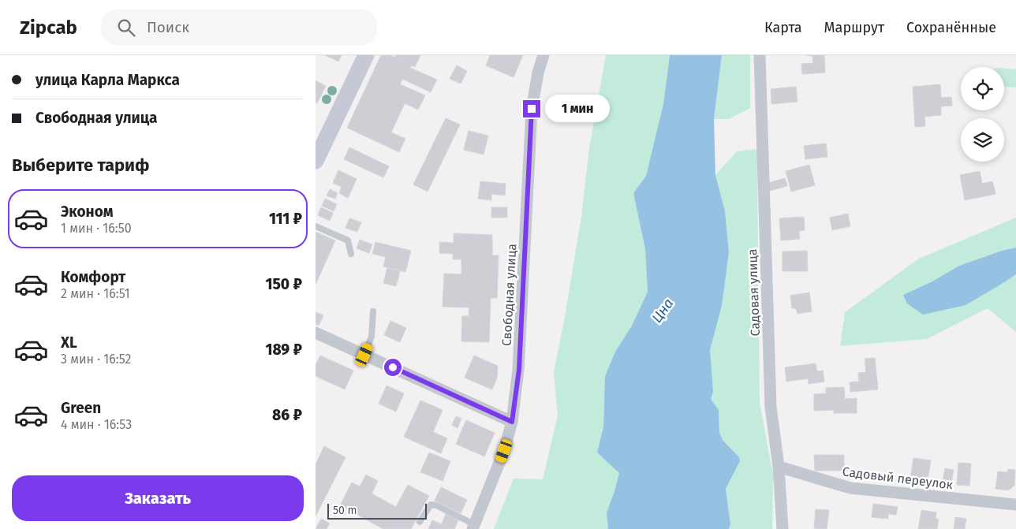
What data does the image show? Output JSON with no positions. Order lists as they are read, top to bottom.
{
  "streets": {
    "street": ["Садовая улица", "Свободная улица", "Садовый переулок"]
  },
  "crossings": [
    ["Садовая улица", "Садовый переулок"]
  ],
  "water": ["Цна"],
  "scale_bar": "50 m",
  "page": {
    "header": "Zipcab",
    "search": "Поиск",
    "nav": ["Карта", "Маршрут", "Сохранённые"],
    "banner": ["улица Карла Маркса", "Свободная улица"],
    "bubble": "1 мин",
    "heading": "Выберите тариф",
    "list": [
      {
        "name": "Эконом",
        "note": "1 мин · 16:50",
        "value": "111 ₽"
      },
      {
        "name": "Комфорт",
        "note": "2 мин · 16:51",
        "value": "150 ₽"
      },
      {
        "name": "XL",
        "note": "3 мин · 16:52",
        "value": "189 ₽"
      },
      {
        "name": "Green",
        "note": "4 мин · 16:53",
        "value": "86 ₽"
      }
    ],
    "buttons": "Заказать",
    "scale": "50 m"
  }
}
